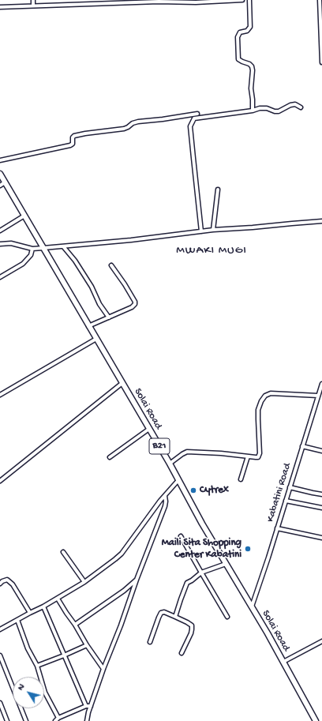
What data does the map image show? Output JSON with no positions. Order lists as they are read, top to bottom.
{
  "streets": {
    "highway": ["Solai Road", "B21"],
    "street": ["Kabatini Road"]
  },
  "crossings": [
    ["Solai Road", "Kabatini Road"]
  ],
  "districts": ["MWAKI MUGI"],
  "places": ["Cytrex", "Maili Sita Shopping Center Kabatini"],
  "north": "top left"
}
